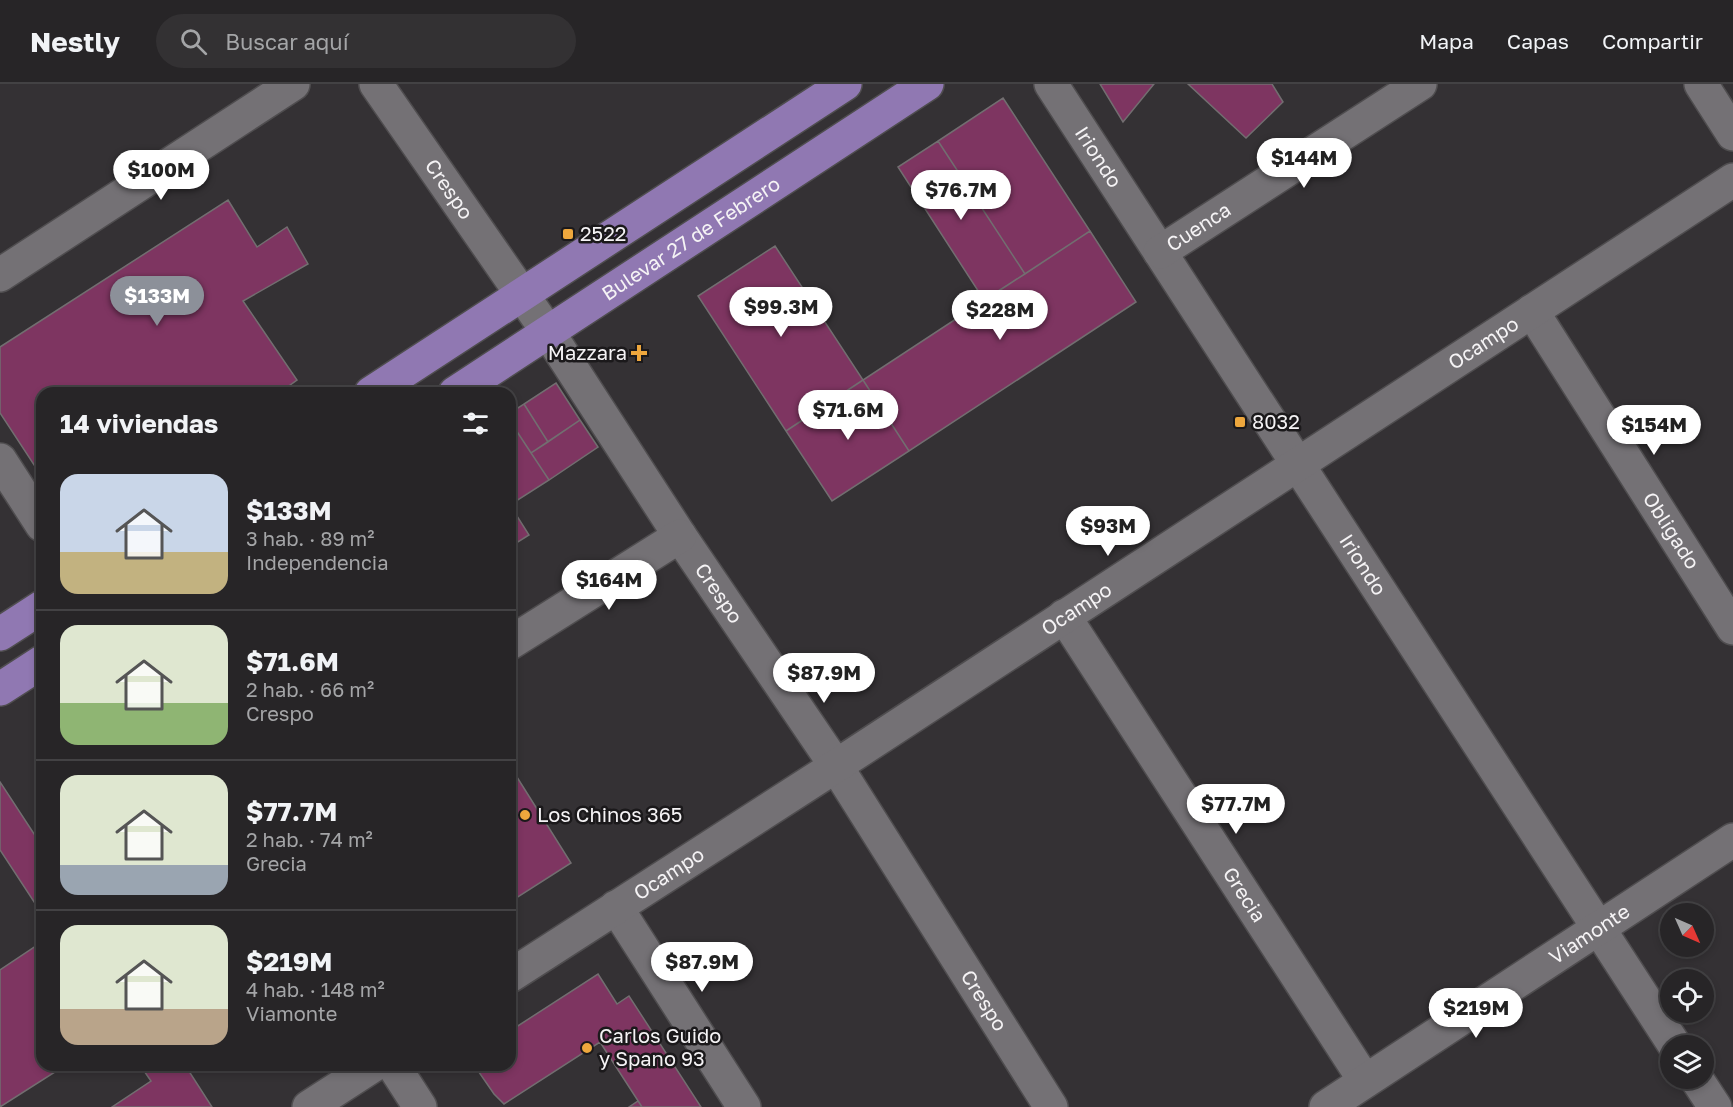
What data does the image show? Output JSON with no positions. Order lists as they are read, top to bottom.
{
  "streets": {
    "main road": ["Bulevar 27 de Febrero"],
    "street": [
      "Iriondo",
      "Crespo",
      "Cuenca",
      "Ocampo",
      "Obligado",
      "Grecia",
      "Viamonte"
    ]
  },
  "crossings": [
    ["Iriondo", "Cuenca"],
    ["Iriondo", "Ocampo"],
    ["Iriondo", "Viamonte"],
    ["Crespo", "Bulevar 27 de Febrero"],
    ["Crespo", "Ocampo"],
    ["Ocampo", "Obligado"],
    ["Ocampo", "Grecia"],
    ["Grecia", "Viamonte"]
  ],
  "places": {
    "transit": ["2522", "8032"],
    "health": ["Mazzara"],
    "other": ["Los Chinos 365", "Carlos Guido y Spano 93"]
  },
  "north": "bottom right",
  "page": {
    "header": "Nestly",
    "search": "Buscar aquí",
    "nav": ["Mapa", "Capas", "Compartir"],
    "price": [
      "$144M",
      "$100M",
      "$76.7M",
      "$133M",
      "$99.3M",
      "$228M",
      "$71.6M",
      "$154M",
      "$93M",
      "$164M",
      "$87.9M",
      "$77.7M",
      "$87.9M",
      "$219M"
    ],
    "heading": "14 viviendas",
    "list": [
      {
        "name": "$133M",
        "note": "3 hab. · 89 m² · Independencia"
      },
      {
        "name": "$71.6M",
        "note": "2 hab. · 66 m² · Crespo"
      },
      {
        "name": "$77.7M",
        "note": "2 hab. · 74 m² · Grecia"
      },
      {
        "name": "$219M",
        "note": "4 hab. · 148 m² · Viamonte"
      }
    ]
  }
}
